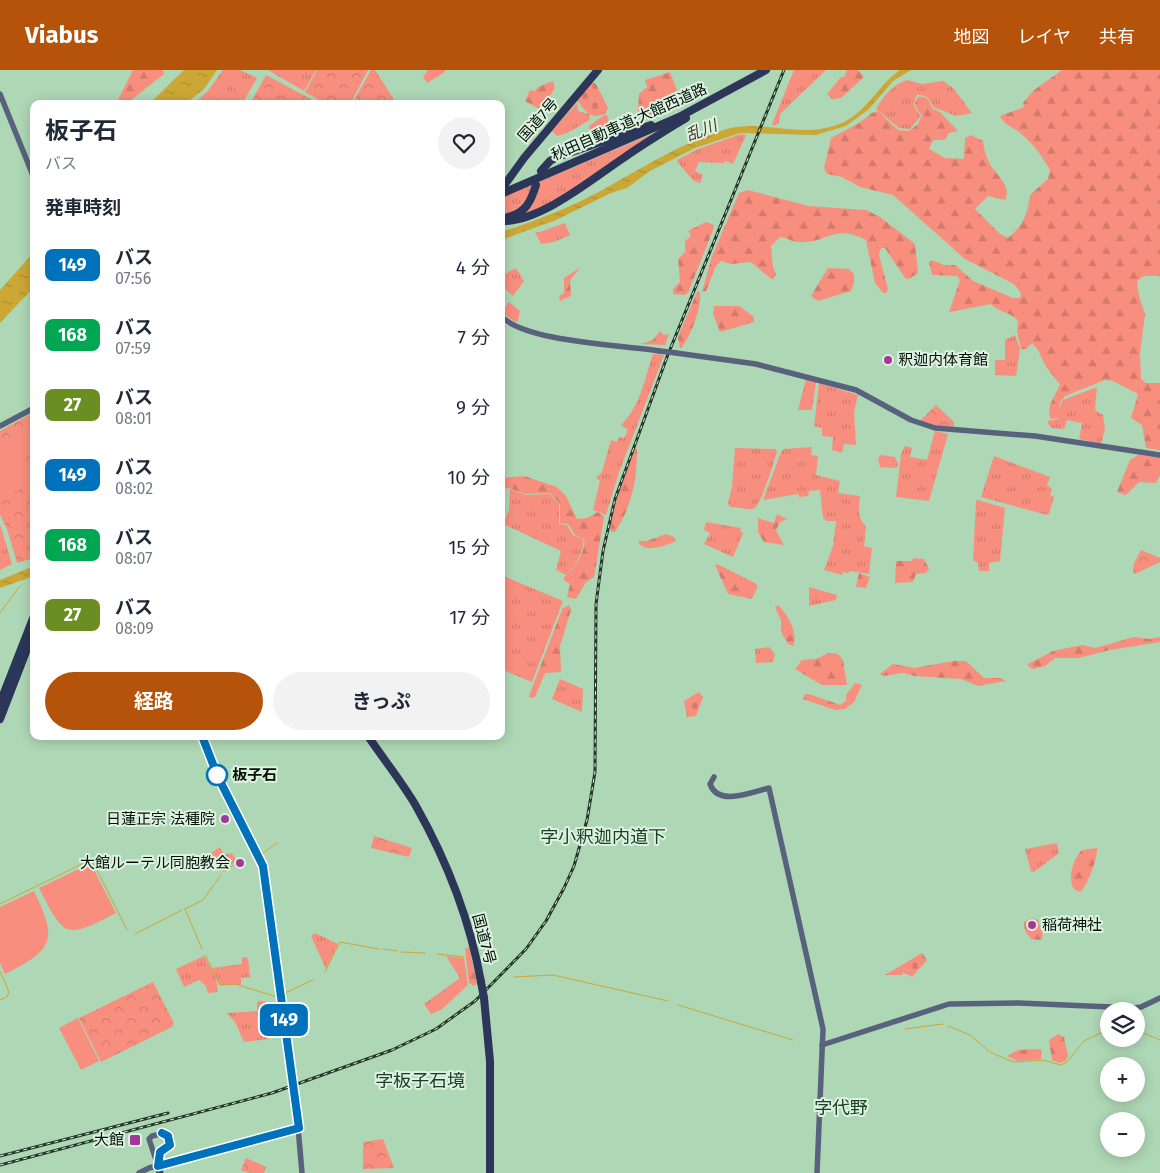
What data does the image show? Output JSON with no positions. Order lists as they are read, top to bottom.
{
  "streets": {
    "highway": ["国道7号", "秋田自動車道;大館西道路"]
  },
  "districts": ["字小釈迦内道下", "字板子石境", "字代野"],
  "water": ["乱川"],
  "places": {
    "other": [
      "釈迦内体育館",
      "板子石",
      "日蓮正宗 法種院",
      "大館ルーテル同胞教会",
      "稲荷神社"
    ],
    "transit": ["大館"]
  },
  "lines": ["bus line 149"],
  "page": {
    "header": "Viabus",
    "nav": ["地図", "レイヤ", "共有"],
    "on_map": "149",
    "heading": [
      ["板子石", "バス"],
      "発車時刻"
    ],
    "list": [
      {
        "mark": "149",
        "name": "バス",
        "note": "07:56",
        "value": "4 分"
      },
      {
        "mark": "168",
        "name": "バス",
        "note": "07:59",
        "value": "7 分"
      },
      {
        "mark": "27",
        "name": "バス",
        "note": "08:01",
        "value": "9 分"
      },
      {
        "mark": "149",
        "name": "バス",
        "note": "08:02",
        "value": "10 分"
      },
      {
        "mark": "168",
        "name": "バス",
        "note": "08:07",
        "value": "15 分"
      },
      {
        "mark": "27",
        "name": "バス",
        "note": "08:09",
        "value": "17 分"
      }
    ],
    "buttons": ["経路", "きっぷ"],
    "map_buttons": ["+", "−"]
  }
}
